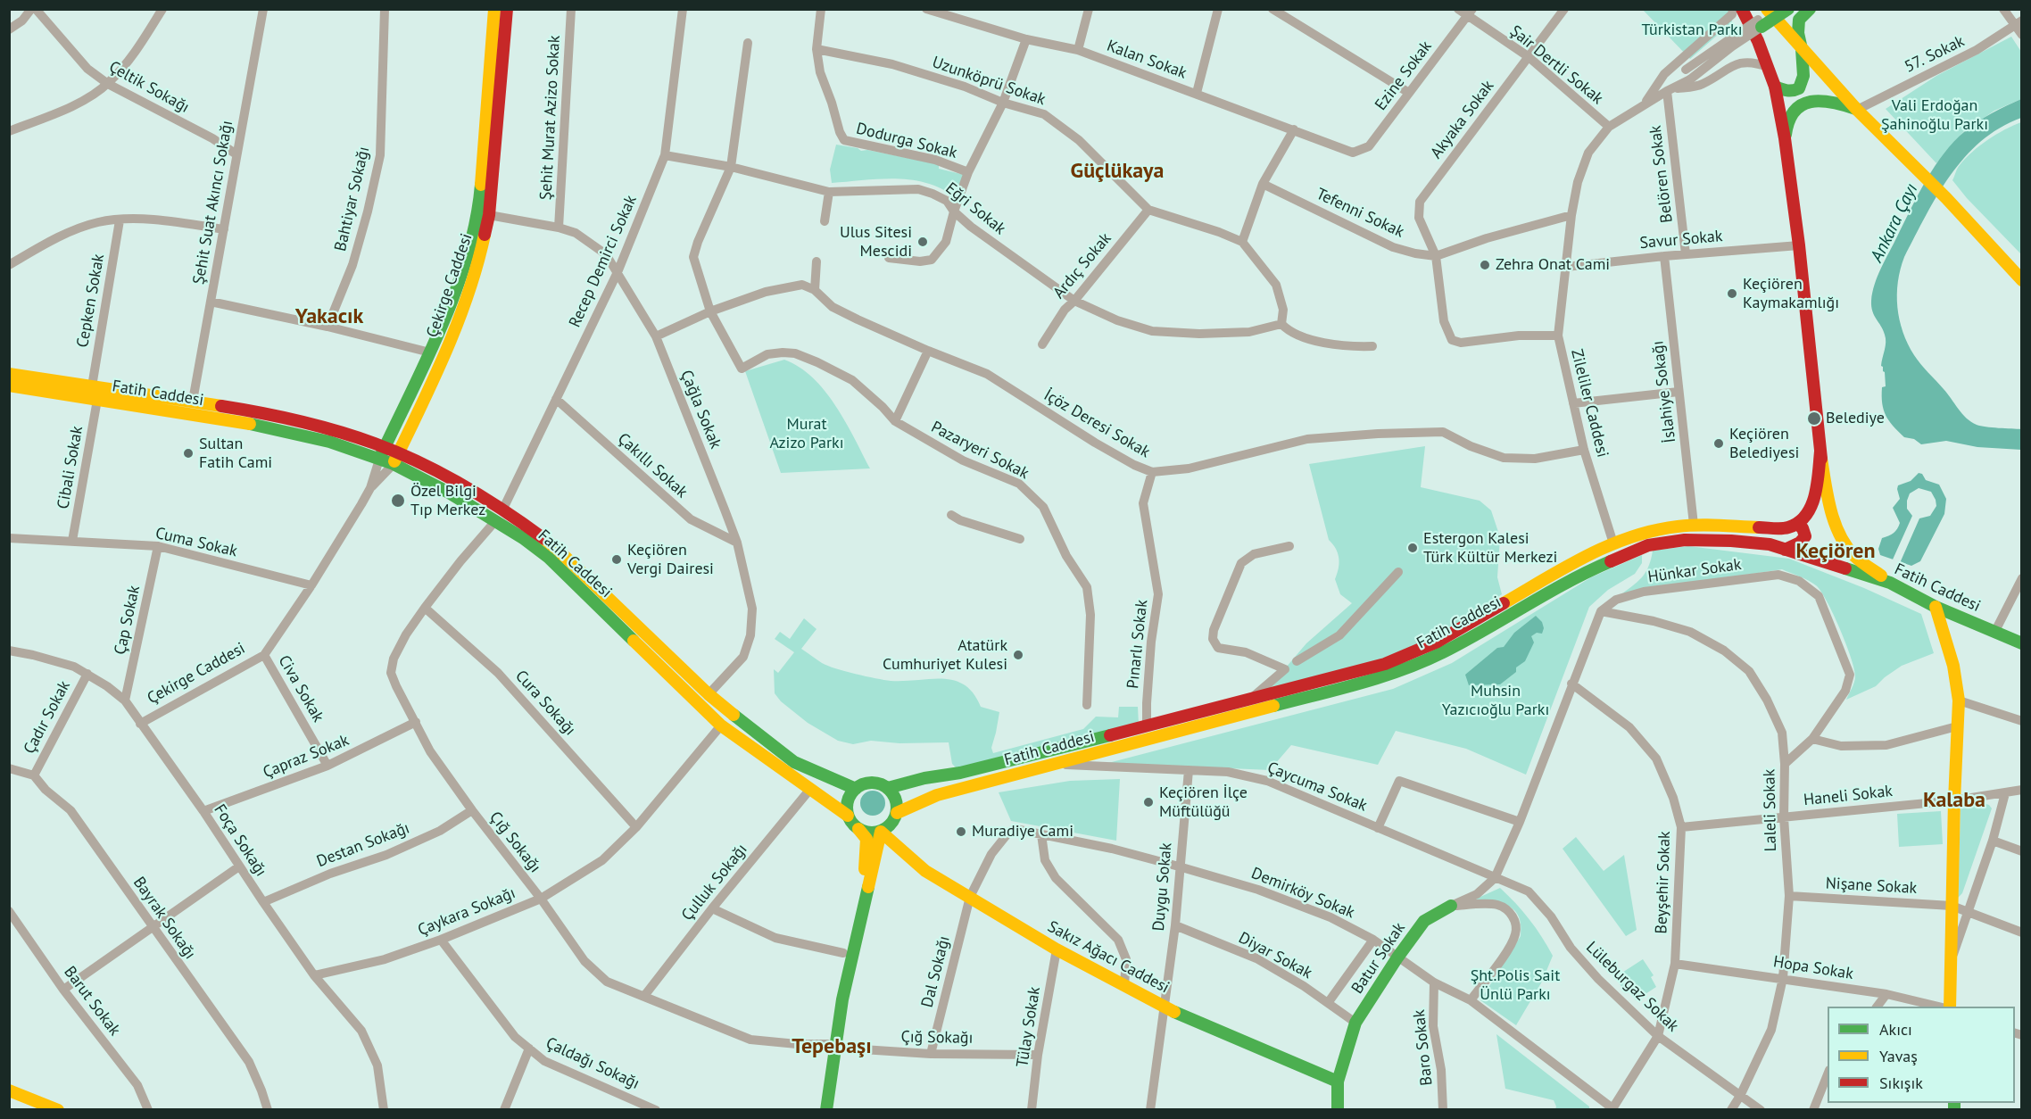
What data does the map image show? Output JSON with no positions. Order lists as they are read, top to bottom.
{
  "streets": {
    "main road": [
      "Çekirge Caddesi",
      "Fatih Caddesi",
      "Sakız Ağacı Caddesi",
      "Batur Sokak"
    ],
    "street": [
      "57. Sokak",
      "Kalan Sokak",
      "Şair Dertli Sokak",
      "Ezine Sokak",
      "Uzunköprü Sokak",
      "Çeltik Sokağı",
      "Şehit Murat Azizo Sokak",
      "Akyaka Sokak",
      "Dodurga Sokak",
      "Belören Sokak",
      "Bahtiyar Sokağı",
      "Şehit Suat Akıncı Sokağı",
      "Eğri Sokak",
      "Tefenni Sokak",
      "Savur Sokak",
      "Recep Demirci Sokak",
      "Ardıç Sokak",
      "Cepken Sokak",
      "İslahiye Sokağı",
      "Zileliler Caddesi",
      "Çağla Sokak",
      "İçöz Deresi Sokak",
      "Pazaryeri Sokak",
      "Çakıllı Sokak",
      "Cibali Sokak",
      "Cuma Sokak",
      "Hünkar Sokak",
      "Çap Sokak",
      "Pınarlı Sokak",
      "Civa Sokak",
      "Cura Sokağı",
      "Çadır Sokak",
      "Çapraz Sokak",
      "Çaycuma Sokak",
      "Haneli Sokak",
      "Laleli Sokak",
      "Foça Sokağı",
      "Çığ Sokağı",
      "Destan Sokağı",
      "Çulluk Sokağı",
      "Beyşehir Sokak",
      "Nişane Sokak",
      "Duygu Sokak",
      "Demirköy Sokak",
      "Çaykara Sokağı",
      "Bayrak Sokağı",
      "Diyar Sokak",
      "Hopa Sokak",
      "Dal Sokağı",
      "Lüleburgaz Sokak",
      "Barut Sokak",
      "Tülay Sokak",
      "Baro Sokak",
      "Çaldağı Sokağı"
    ]
  },
  "crossings": [
    ["Kalan Sokak", "Ezine Sokak"],
    ["Şair Dertli Sokak", "Ezine Sokak"],
    ["Şair Dertli Sokak", "Akyaka Sokak"],
    ["Şair Dertli Sokak", "Zileliler Caddesi"],
    ["Uzunköprü Sokak", "Dodurga Sokak"],
    ["Uzunköprü Sokak", "Eğri Sokak"],
    ["Uzunköprü Sokak", "Ardıç Sokak"],
    ["Çeltik Sokağı", "Şehit Suat Akıncı Sokağı"],
    ["Şehit Murat Azizo Sokak", "Çağla Sokak"],
    ["Akyaka Sokak", "Tefenni Sokak"],
    ["Akyaka Sokak", "Zileliler Caddesi"],
    ["Belören Sokak", "Savur Sokak"],
    ["Belören Sokak", "Zileliler Caddesi"],
    ["Şehit Suat Akıncı Sokağı", "Fatih Caddesi"],
    ["Eğri Sokak", "Recep Demirci Sokak"],
    ["Eğri Sokak", "Ardıç Sokak"],
    ["Eğri Sokak", "Pazaryeri Sokak"],
    ["Tefenni Sokak", "Zileliler Caddesi"],
    ["Savur Sokak", "İslahiye Sokağı"],
    ["Savur Sokak", "Zileliler Caddesi"],
    ["Recep Demirci Sokak", "Fatih Caddesi"],
    ["Recep Demirci Sokak", "Çağla Sokak"],
    ["Recep Demirci Sokak", "Çakıllı Sokak"],
    ["Çekirge Caddesi", "Fatih Caddesi"],
    ["Çekirge Caddesi", "Çağla Sokak"],
    ["Çekirge Caddesi", "Cuma Sokak"],
    ["Çekirge Caddesi", "Civa Sokak"],
    ["Çekirge Caddesi", "Foça Sokağı"],
    ["Cepken Sokak", "Fatih Caddesi"],
    ["İslahiye Sokağı", "Fatih Caddesi"],
    ["Fatih Caddesi", "Zileliler Caddesi"],
    ["Fatih Caddesi", "Çağla Sokak"],
    ["Fatih Caddesi", "Cibali Sokak"],
    ["Fatih Caddesi", "Pınarlı Sokak"],
    ["Fatih Caddesi", "Çaycuma Sokak"],
    ["Fatih Caddesi", "Çığ Sokağı"],
    ["Fatih Caddesi", "Çulluk Sokağı"],
    ["Fatih Caddesi", "Çaykara Sokağı"],
    ["Fatih Caddesi", "Sakız Ağacı Caddesi"],
    ["Zileliler Caddesi", "İçöz Deresi Sokak"],
    ["Çağla Sokak", "Çakıllı Sokak"],
    ["İçöz Deresi Sokak", "Pınarlı Sokak"],
    ["Cibali Sokak", "Cuma Sokak"],
    ["Cuma Sokak", "Çap Sokak"],
    ["Hünkar Sokak", "Laleli Sokak"],
    ["Çap Sokak", "Foça Sokağı"],
    ["Civa Sokak", "Çapraz Sokak"],
    ["Cura Sokağı", "Çığ Sokağı"],
    ["Cura Sokağı", "Çaykara Sokağı"],
    ["Çadır Sokak", "Foça Sokağı"],
    ["Çadır Sokak", "Bayrak Sokağı"],
    ["Çapraz Sokak", "Foça Sokağı"],
    ["Çapraz Sokak", "Çığ Sokağı"],
    ["Çaycuma Sokak", "Duygu Sokak"],
    ["Çaycuma Sokak", "Lüleburgaz Sokak"],
    ["Haneli Sokak", "Laleli Sokak"],
    ["Haneli Sokak", "Beyşehir Sokak"],
    ["Laleli Sokak", "Nişane Sokak"],
    ["Laleli Sokak", "Hopa Sokak"],
    ["Laleli Sokak", "Lüleburgaz Sokak"],
    ["Foça Sokağı", "Destan Sokağı"],
    ["Foça Sokağı", "Çaykara Sokağı"],
    ["Çığ Sokağı", "Destan Sokağı"],
    ["Çığ Sokağı", "Çulluk Sokağı"],
    ["Çığ Sokağı", "Çaykara Sokağı"],
    ["Çığ Sokağı", "Dal Sokağı"],
    ["Çığ Sokağı", "Tülay Sokak"],
    ["Beyşehir Sokak", "Demirköy Sokak"],
    ["Beyşehir Sokak", "Hopa Sokak"],
    ["Beyşehir Sokak", "Lüleburgaz Sokak"],
    ["Duygu Sokak", "Demirköy Sokak"],
    ["Duygu Sokak", "Diyar Sokak"],
    ["Duygu Sokak", "Sakız Ağacı Caddesi"],
    ["Demirköy Sokak", "Sakız Ağacı Caddesi"],
    ["Demirköy Sokak", "Batur Sokak"],
    ["Demirköy Sokak", "Dal Sokağı"],
    ["Demirköy Sokak", "Baro Sokak"],
    ["Çaykara Sokağı", "Çaldağı Sokağı"],
    ["Diyar Sokak", "Batur Sokak"],
    ["Sakız Ağacı Caddesi", "Batur Sokak"],
    ["Sakız Ağacı Caddesi", "Dal Sokağı"],
    ["Sakız Ağacı Caddesi", "Tülay Sokak"]
  ],
  "districts": [
    "Güçlükaya",
    "Yakacık",
    "Keçiören",
    "Kalaba",
    "Tepebaşı"
  ],
  "water": ["Ankara Çayı"],
  "parks": [
    "Türkistan Parkı",
    "Vali Erdoğan Şahinoğlu Parkı",
    "Murat Azizo Parkı",
    "Muhsin Yazıcıoğlu Parkı",
    "Şht.Polis Sait Ünlü Parkı"
  ],
  "places": [
    "Ulus Sitesi Mescidi",
    "Zehra Onat Cami",
    "Keçiören Kaymakamlığı",
    "Belediye",
    "Keçiören Belediyesi",
    "Sultan Fatih Cami",
    "Özel Bilgi Tıp Merkez",
    "Estergon Kalesi Türk Kültür Merkezi",
    "Keçiören Vergi Dairesi",
    "Atatürk Cumhuriyet Kulesi",
    "Keçiören İlçe Müftülüğü",
    "Muradiye Cami"
  ],
  "legend": ["Akıcı", "Yavaş", "Sıkışık"]
}
